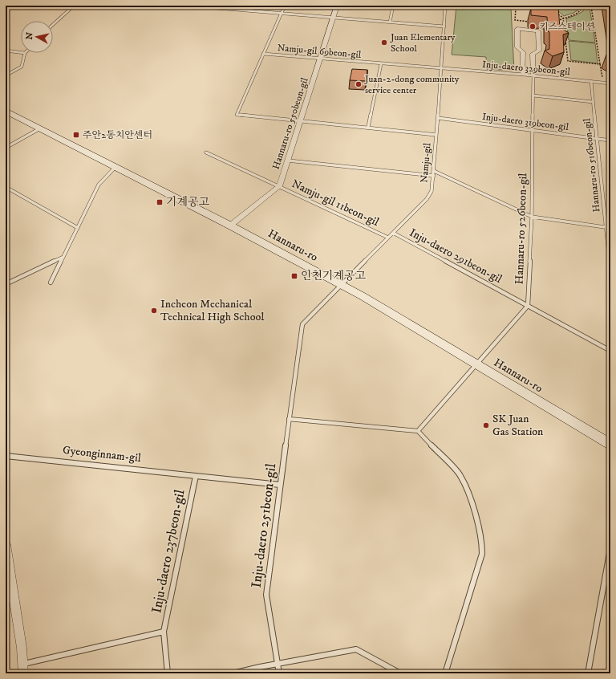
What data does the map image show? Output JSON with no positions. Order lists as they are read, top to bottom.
{
  "streets": {
    "main road": ["Hannaru-ro"],
    "street": ["Hannaru-ro 550beon-gil"],
    "lane": [
      "Namju-gil 69beon-gil",
      "Inju-daero 329beon-gil",
      "Inju-daero 319beon-gil",
      "Namju-gil",
      "Hannaru-ro 516beon-gil",
      "Namju-gil 11beon-gil",
      "Hannaru-ro 526beon-gil",
      "Inju-daero 291beon-gil",
      "Gyeonginnam-gil",
      "Inju-daero 251beon-gil",
      "Inju-daero 237beon-gil"
    ]
  },
  "crossings": [
    ["Namju-gil 69beon-gil", "Inju-daero 329beon-gil"],
    ["Namju-gil 69beon-gil", "Hannaru-ro 550beon-gil"],
    ["Namju-gil 69beon-gil", "Namju-gil"],
    ["Inju-daero 329beon-gil", "Namju-gil"],
    ["Inju-daero 329beon-gil", "Hannaru-ro 516beon-gil"],
    ["Inju-daero 329beon-gil", "Hannaru-ro 526beon-gil"],
    ["Inju-daero 319beon-gil", "Namju-gil"],
    ["Inju-daero 319beon-gil", "Hannaru-ro 516beon-gil"],
    ["Inju-daero 319beon-gil", "Hannaru-ro 526beon-gil"],
    ["Hannaru-ro 550beon-gil", "Namju-gil 11beon-gil"],
    ["Hannaru-ro 550beon-gil", "Hannaru-ro"],
    ["Namju-gil", "Namju-gil 11beon-gil"],
    ["Namju-gil", "Hannaru-ro"],
    ["Namju-gil", "Inju-daero 291beon-gil"],
    ["Namju-gil", "Inju-daero 251beon-gil"],
    ["Hannaru-ro 526beon-gil", "Inju-daero 291beon-gil"],
    ["Hannaru-ro", "Inju-daero 251beon-gil"],
    ["Gyeonginnam-gil", "Inju-daero 251beon-gil"],
    ["Gyeonginnam-gil", "Inju-daero 237beon-gil"]
  ],
  "places": {
    "other": [
      "키즈스테이션",
      "Juan Elementary School",
      "Juan-2-dong community service center",
      "Incheon Mechanical Technical High School",
      "SK Juan Gas Station"
    ],
    "transit": ["주안2동치안센터", "기계공고", "인천기계공고"]
  },
  "north": "left"
}
